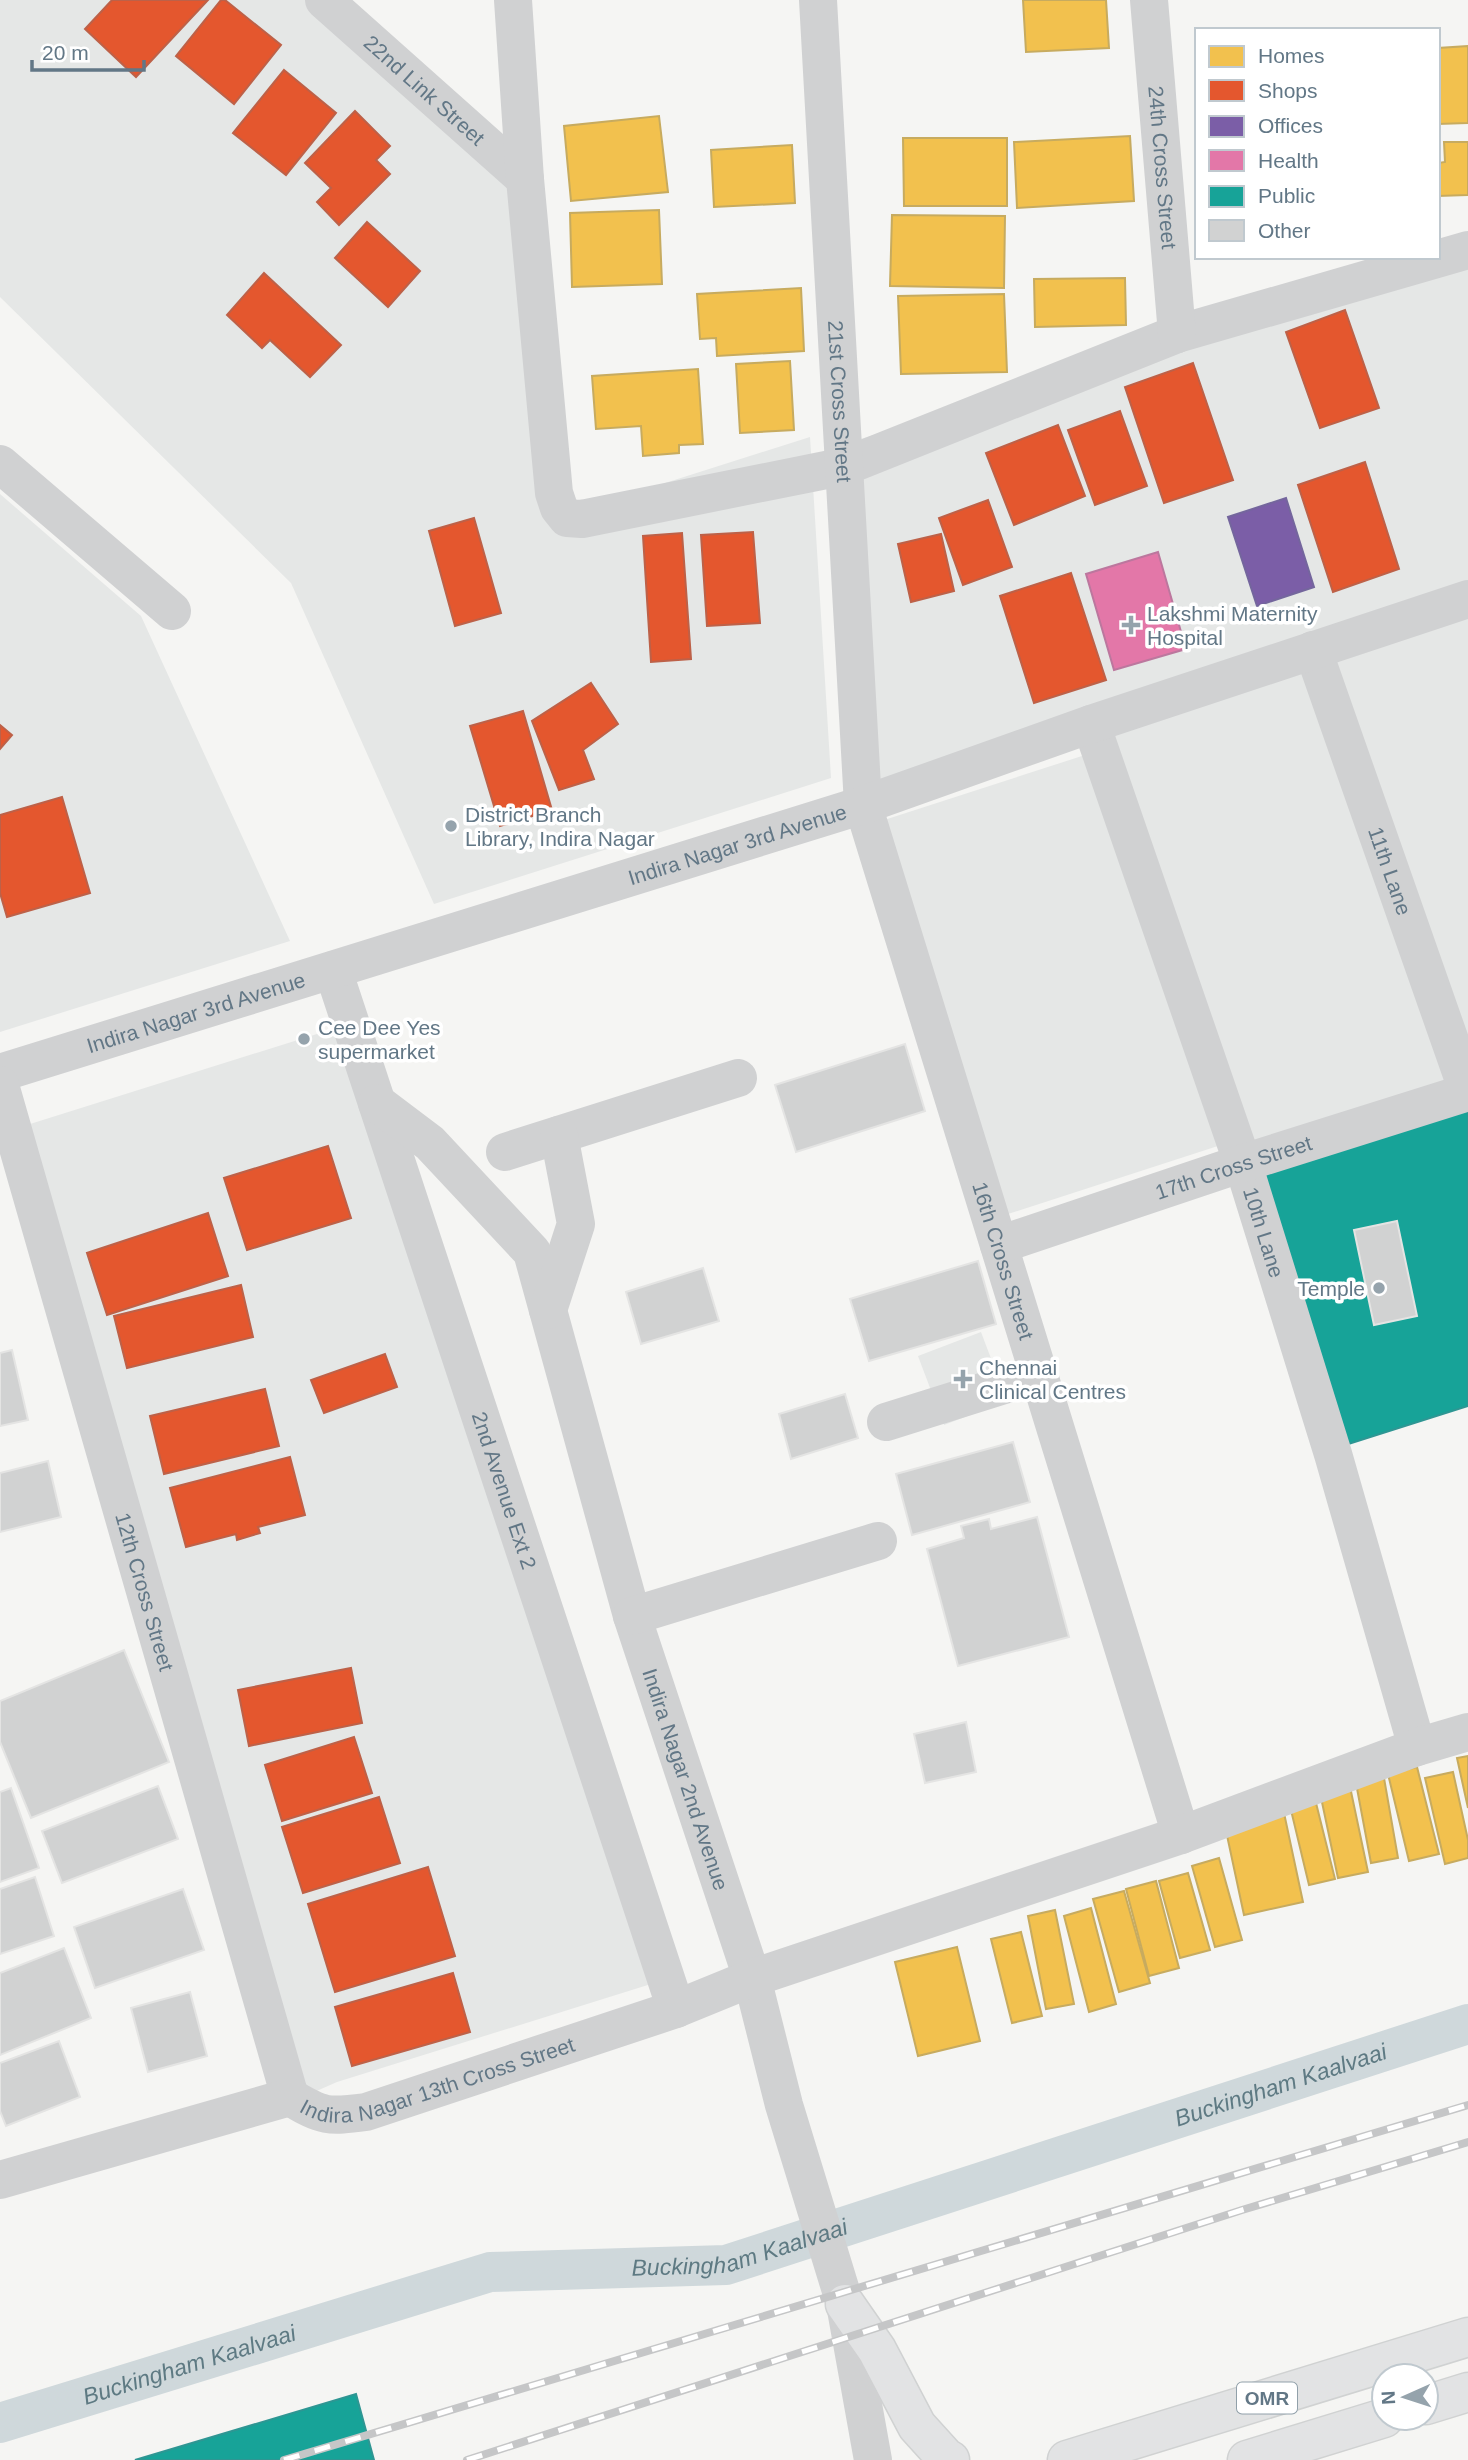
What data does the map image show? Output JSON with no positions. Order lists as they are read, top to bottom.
{
  "streets": {
    "main road": ["OMR"],
    "street": [
      "22nd Link Street",
      "24th Cross Street",
      "21st Cross Street",
      "Indira Nagar 3rd Avenue",
      "11th Lane",
      "17th Cross Street",
      "10th Lane",
      "16th Cross Street",
      "2nd Avenue Ext 2",
      "12th Cross Street",
      "Indira Nagar 2nd Avenue",
      "Indira Nagar 13th Cross Street"
    ]
  },
  "crossings": [
    ["21st Cross Street", "Indira Nagar 3rd Avenue"],
    ["21st Cross Street", "16th Cross Street"],
    ["Indira Nagar 3rd Avenue", "11th Lane"],
    ["Indira Nagar 3rd Avenue", "10th Lane"],
    ["Indira Nagar 3rd Avenue", "16th Cross Street"],
    ["Indira Nagar 3rd Avenue", "2nd Avenue Ext 2"],
    ["11th Lane", "17th Cross Street"],
    ["17th Cross Street", "10th Lane"],
    ["17th Cross Street", "16th Cross Street"],
    ["10th Lane", "Indira Nagar 13th Cross Street"],
    ["16th Cross Street", "Indira Nagar 13th Cross Street"],
    ["2nd Avenue Ext 2", "Indira Nagar 2nd Avenue"],
    ["2nd Avenue Ext 2", "Indira Nagar 13th Cross Street"],
    ["12th Cross Street", "Indira Nagar 13th Cross Street"],
    ["Indira Nagar 2nd Avenue", "Indira Nagar 13th Cross Street"]
  ],
  "water": ["Buckingham Kaalvaai"],
  "places": {
    "health": ["Lakshmi Maternity Hospital", "Chennai Clinical Centres"],
    "other": ["District Branch Library, Indira Nagar", "Cee Dee Yes supermarket", "Temple"]
  },
  "legend": [
    "Homes",
    "Shops",
    "Offices",
    "Health",
    "Public",
    "Other"
  ],
  "scale_bar": "20 m",
  "north": "left"
}
